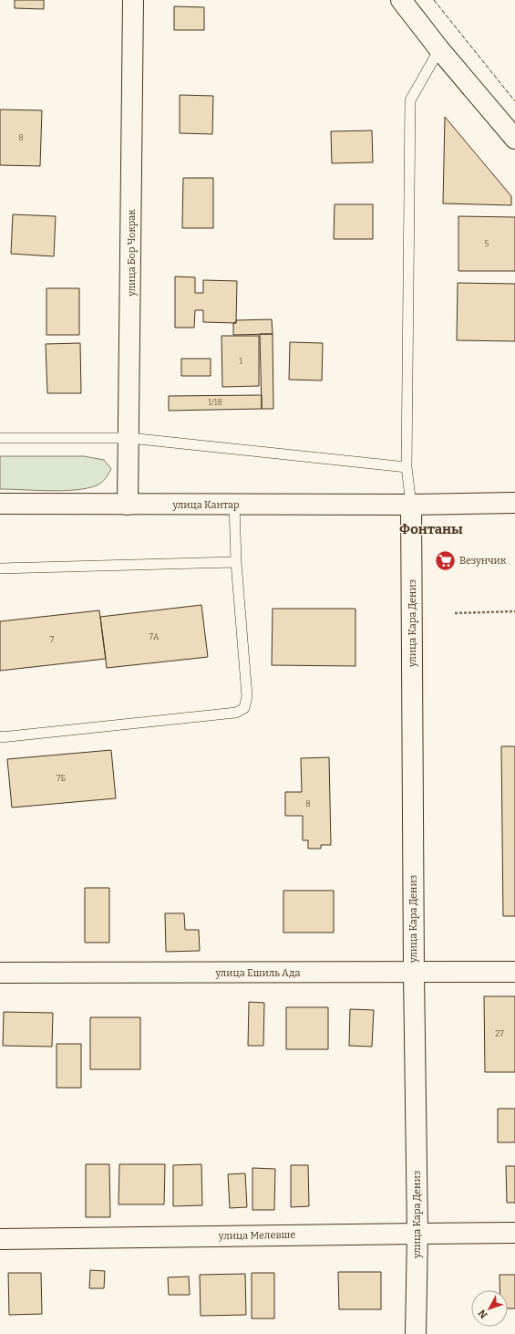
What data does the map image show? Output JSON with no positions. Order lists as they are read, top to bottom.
{
  "streets": {
    "street": [
      "улица Бор Чокрак",
      "улица Кантар",
      "улица Кара Дениз",
      "улица Ешиль Ада",
      "улица Мелевше"
    ]
  },
  "crossings": [
    ["улица Бор Чокрак", "улица Кантар"],
    ["улица Кантар", "улица Кара Дениз"],
    ["улица Кара Дениз", "улица Ешиль Ада"],
    ["улица Кара Дениз", "улица Мелевше"]
  ],
  "districts": ["Фонтаны"],
  "places": {
    "supermarket": ["Везунчик"]
  },
  "house_numbers": [
    "8",
    "5",
    "1",
    "1/18",
    "7А",
    "7",
    "7Б",
    "8",
    "27"
  ],
  "north": "bottom left"
}
